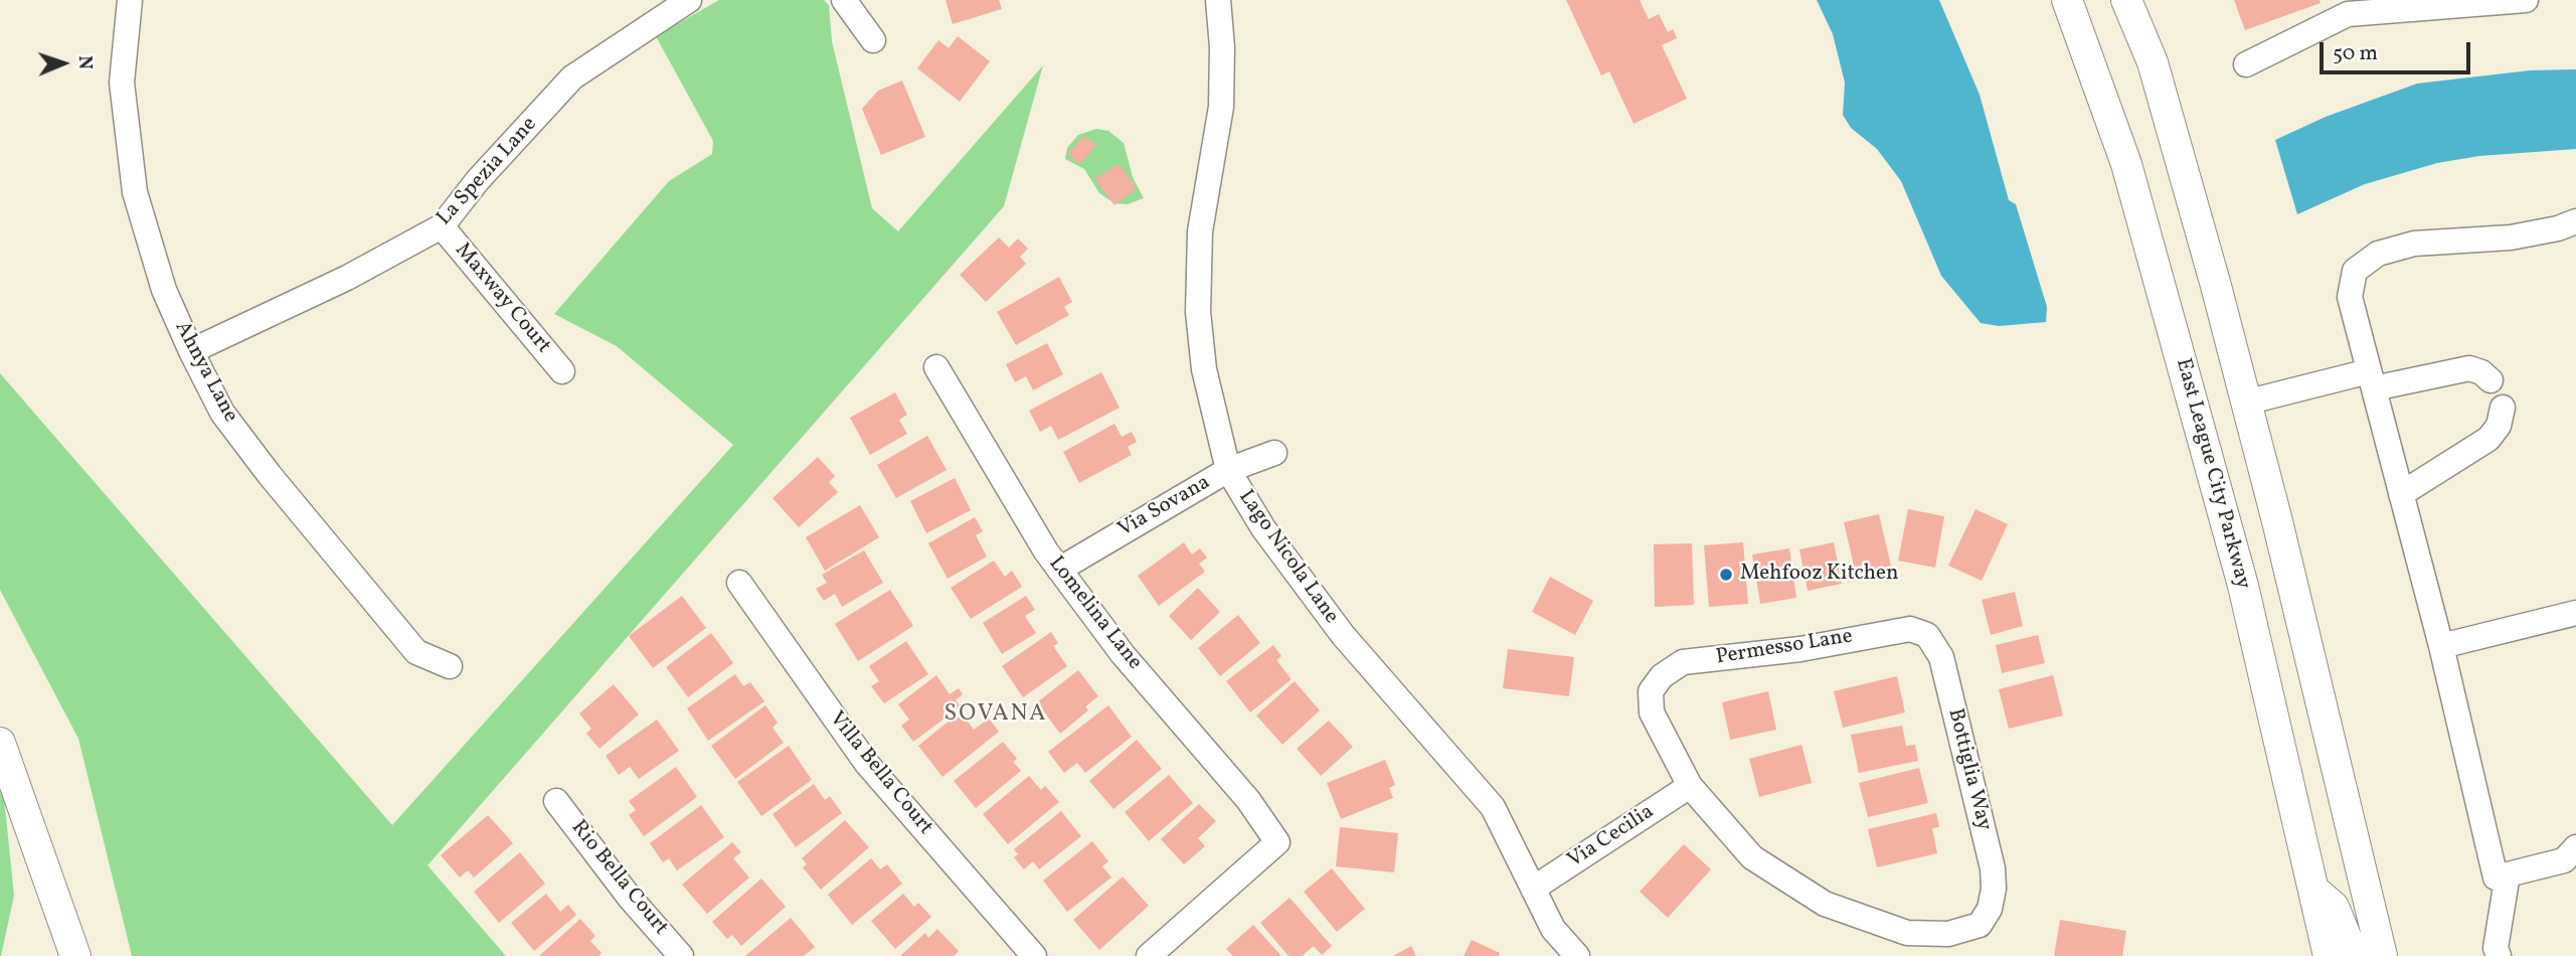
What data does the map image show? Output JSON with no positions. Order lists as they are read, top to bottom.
{
  "streets": {
    "main road": ["East League City Parkway"],
    "street": [
      "La Spezia Lane",
      "Maxway Court",
      "Ahnya Lane",
      "Via Sovana",
      "Lago Nicola Lane",
      "Lomelina Lane",
      "Permesso Lane",
      "Bottiglia Way",
      "Villa Bella Court",
      "Via Cecilia",
      "Rio Bella Court"
    ]
  },
  "crossings": [
    ["La Spezia Lane", "Maxway Court"],
    ["La Spezia Lane", "Ahnya Lane"],
    ["Via Sovana", "Lago Nicola Lane"],
    ["Via Sovana", "Lomelina Lane"],
    ["Lago Nicola Lane", "Via Cecilia"],
    ["Permesso Lane", "Bottiglia Way"],
    ["Permesso Lane", "Via Cecilia"],
    ["Bottiglia Way", "Via Cecilia"]
  ],
  "districts": ["SOVANA"],
  "places": ["Mehfooz Kitchen"],
  "scale_bar": "50 m",
  "north": "right"
}
